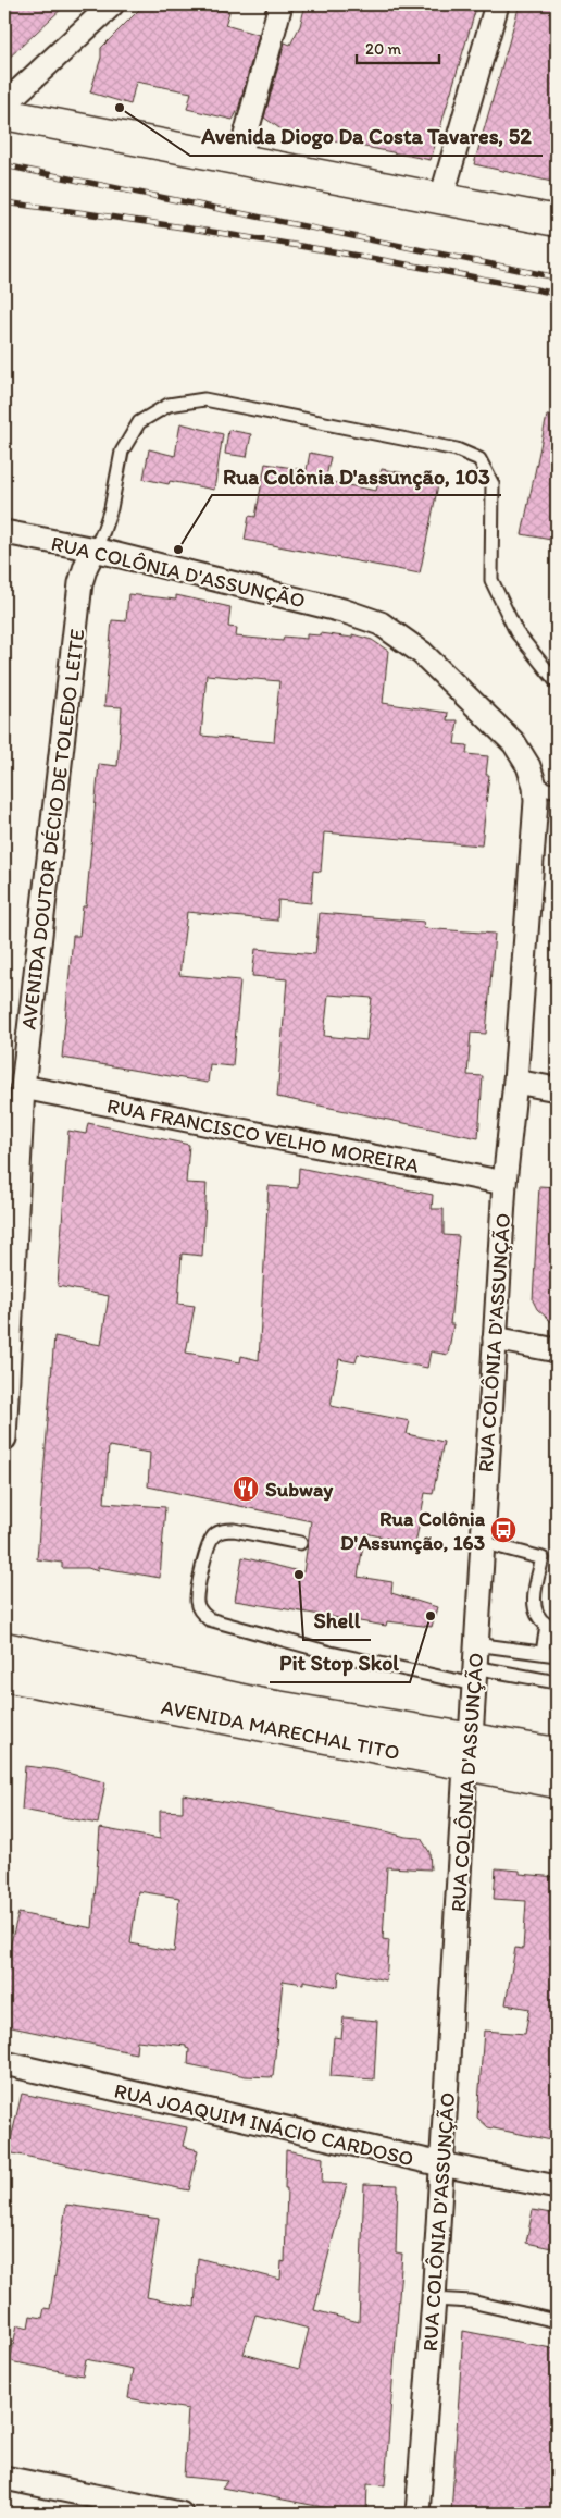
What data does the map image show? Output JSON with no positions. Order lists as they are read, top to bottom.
{
  "streets": {
    "main road": ["AVENIDA MARECHAL TITO"],
    "street": [
      "RUA COLÔNIA D'ASSUNÇÃO",
      "AVENIDA DOUTOR DÉCIO DE TOLEDO LEITE",
      "RUA FRANCISCO VELHO MOREIRA",
      "RUA JOAQUIM INÁCIO CARDOSO"
    ]
  },
  "crossings": [
    ["RUA COLÔNIA D'ASSUNÇÃO", "AVENIDA DOUTOR DÉCIO DE TOLEDO LEITE"],
    ["RUA COLÔNIA D'ASSUNÇÃO", "RUA FRANCISCO VELHO MOREIRA"],
    ["RUA COLÔNIA D'ASSUNÇÃO", "AVENIDA MARECHAL TITO"],
    ["RUA COLÔNIA D'ASSUNÇÃO", "RUA JOAQUIM INÁCIO CARDOSO"],
    ["AVENIDA DOUTOR DÉCIO DE TOLEDO LEITE", "RUA FRANCISCO VELHO MOREIRA"]
  ],
  "places": {
    "other": [
      "Avenida Diogo Da Costa Tavares, 52",
      "Rua Colônia D'assunção, 103",
      "Shell",
      "Pit Stop Skol"
    ],
    "restaurant": ["Subway"],
    "bus stop": ["Rua Colônia D'Assunção, 163"]
  },
  "scale_bar": "20 m"
}
